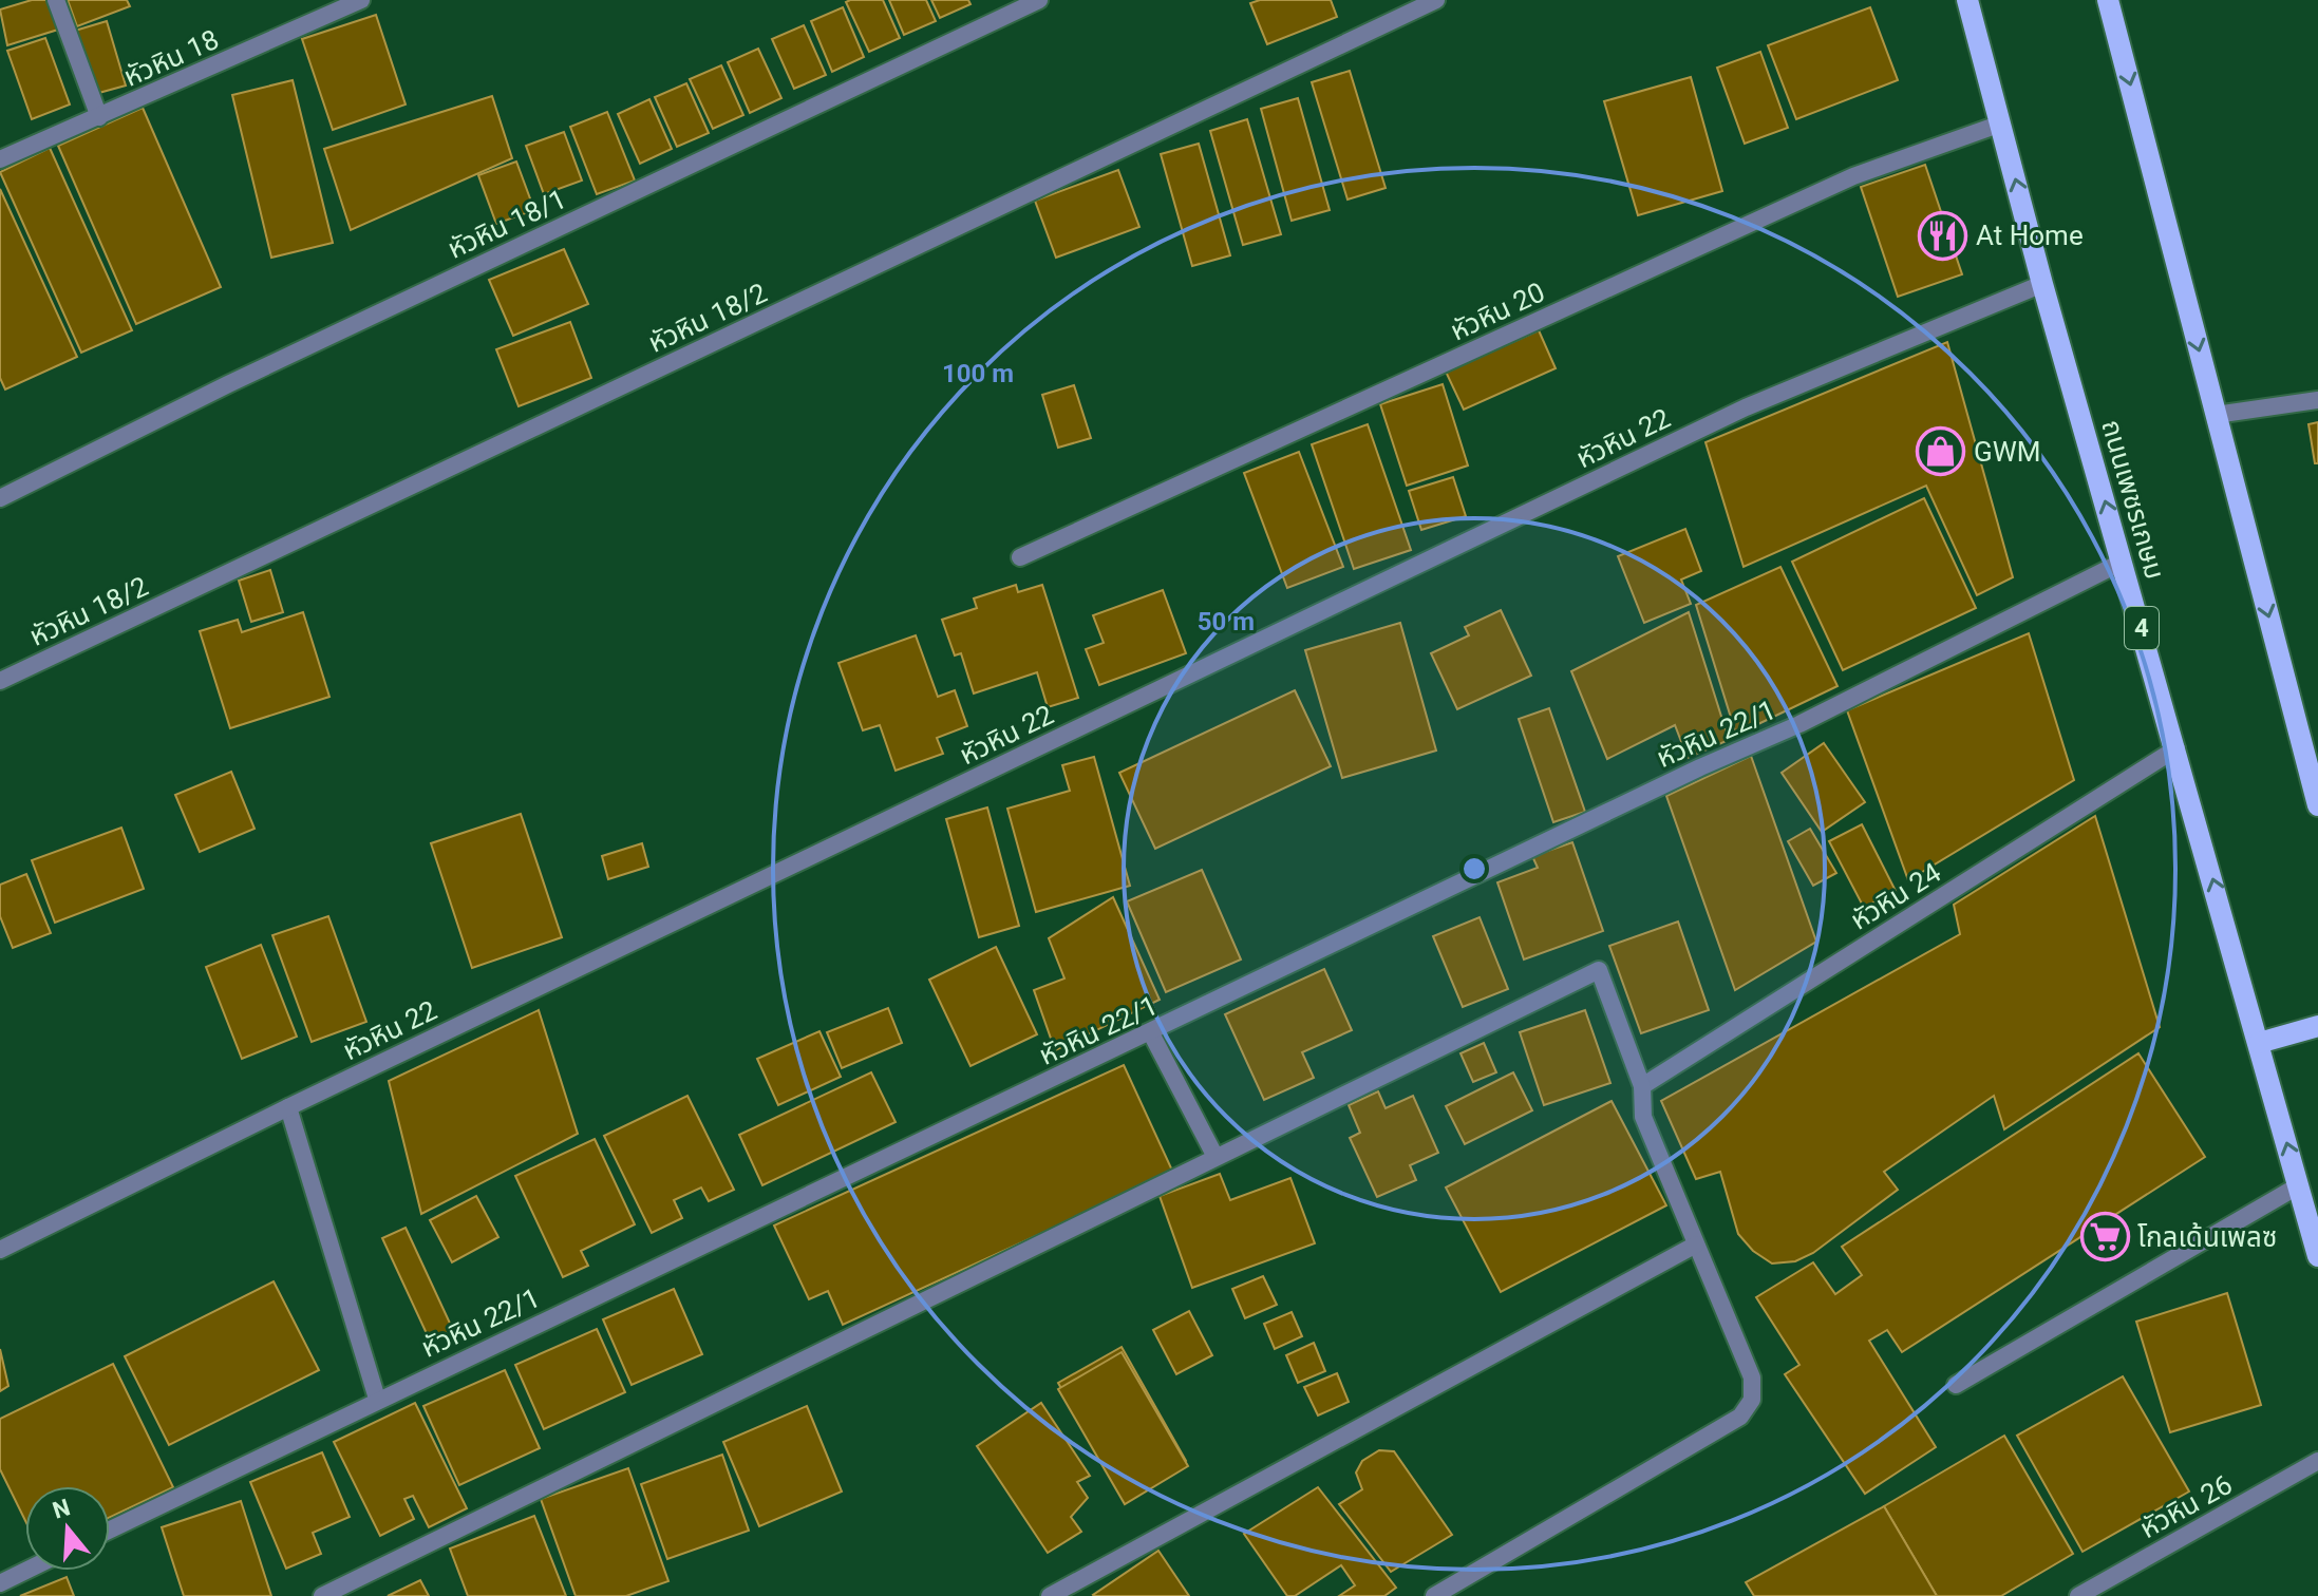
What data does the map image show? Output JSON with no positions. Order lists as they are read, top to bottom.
{
  "streets": {
    "main road": ["ถนนเพชรเกษม", "4"],
    "street": [
      "หัวหิน 18",
      "หัวหิน 18/1",
      "หัวหิน 20",
      "หัวหิน 18/2",
      "หัวหิน 22",
      "หัวหิน 22/1",
      "หัวหิน 24",
      "หัวหิน 26"
    ]
  },
  "crossings": [
    ["หัวหิน 20", "ถนนเพชรเกษม"],
    ["หัวหิน 22", "ถนนเพชรเกษม"],
    ["ถนนเพชรเกษม", "หัวหิน 22/1"],
    ["ถนนเพชรเกษม", "หัวหิน 24"]
  ],
  "places": {
    "restaurant": ["At Home"],
    "shop": ["GWM"],
    "supermarket": ["โกลเด้นเพลซ"]
  },
  "north": "top",
  "rings": ["100 m", "50 m"]
}
